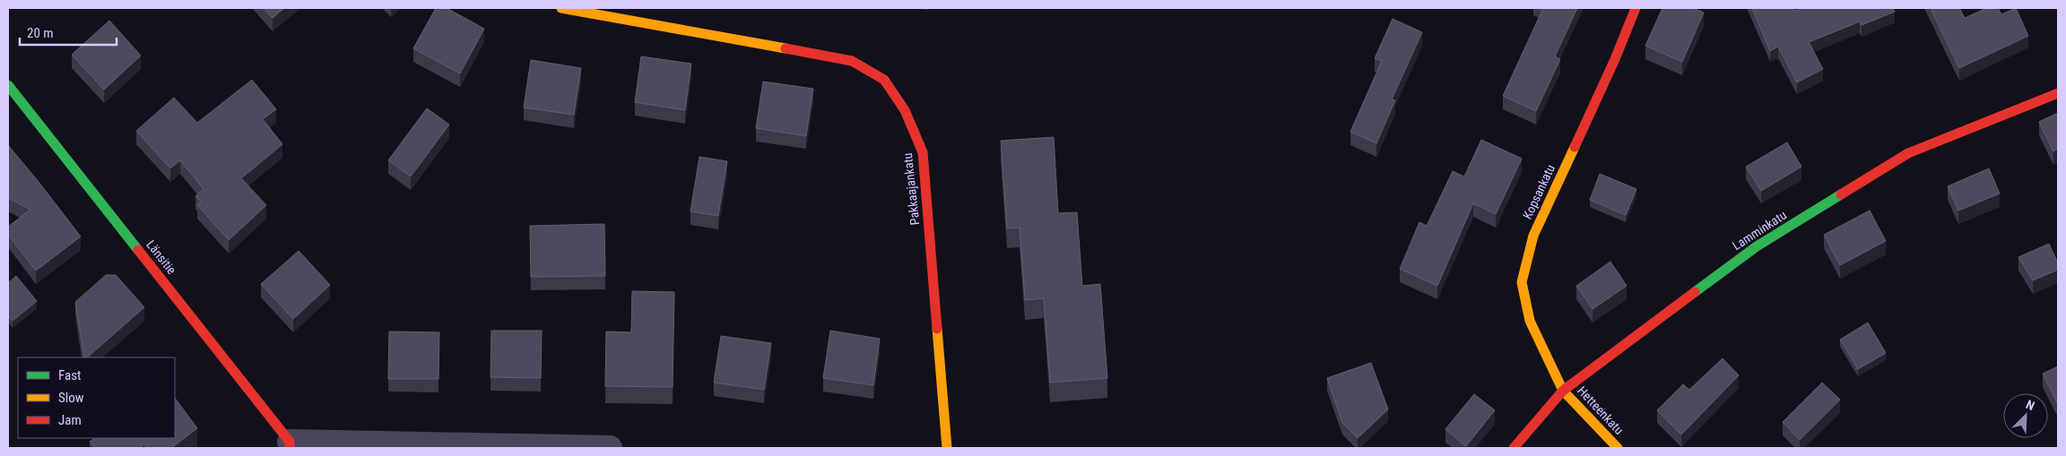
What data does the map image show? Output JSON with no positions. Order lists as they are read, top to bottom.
{
  "streets": {
    "street": [
      "Pakkaajankatu",
      "Kopsankatu",
      "Lamminkatu",
      "Länsitie",
      "Hetteenkatu"
    ]
  },
  "crossings": [
    ["Kopsankatu", "Lamminkatu"],
    ["Kopsankatu", "Hetteenkatu"],
    ["Lamminkatu", "Hetteenkatu"]
  ],
  "legend": ["Fast", "Slow", "Jam"],
  "scale_bar": "20 m",
  "north": "top right"
}
